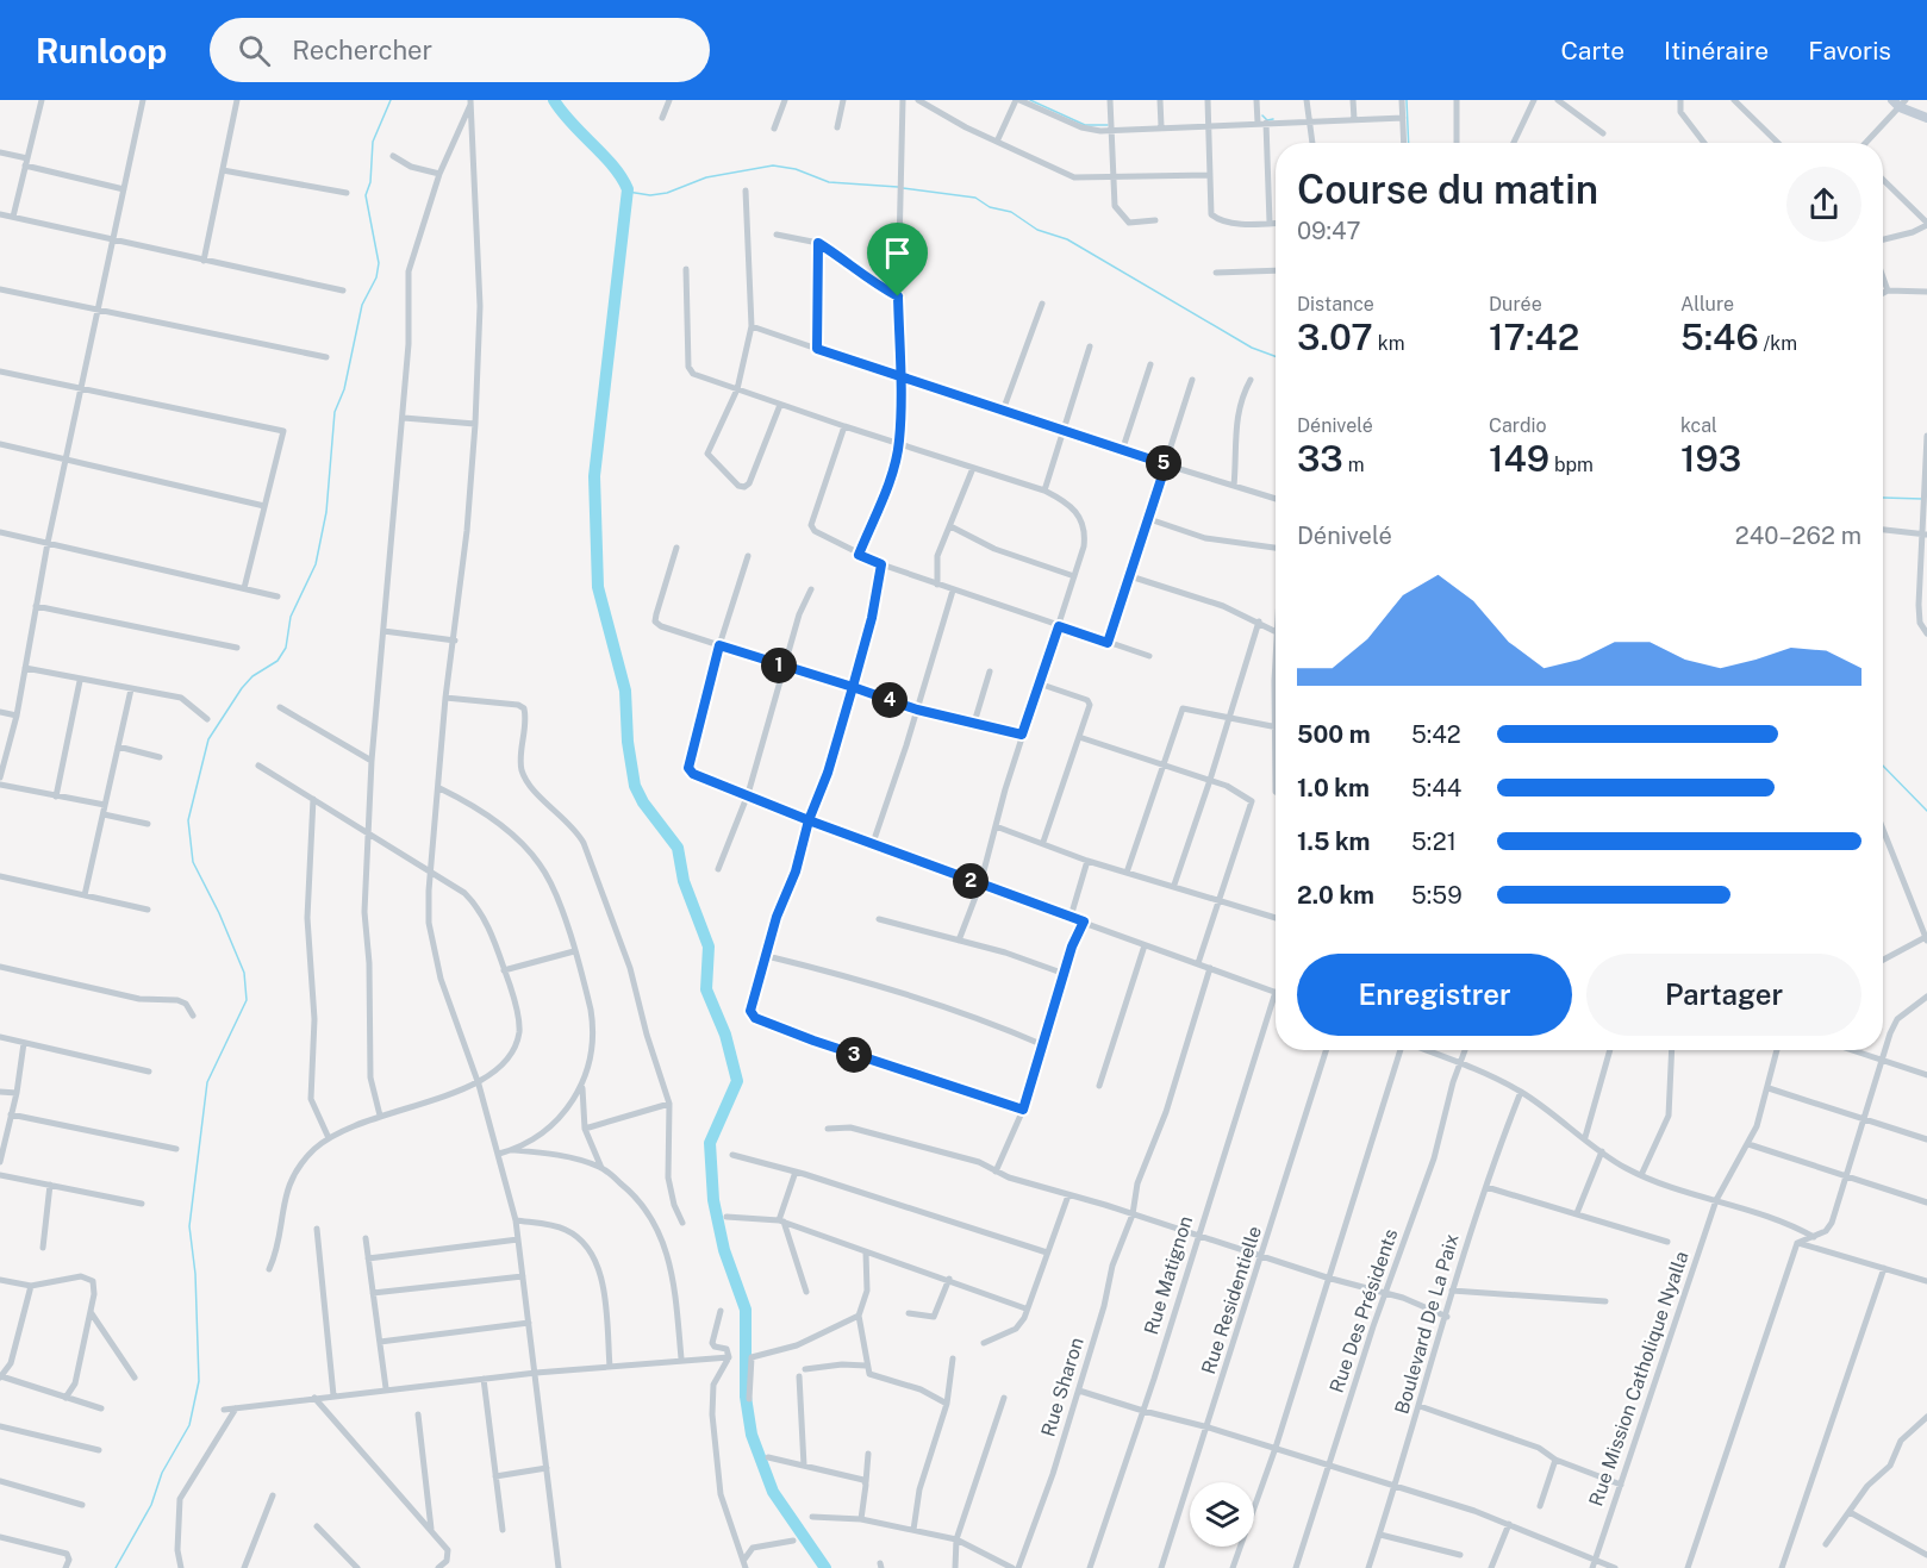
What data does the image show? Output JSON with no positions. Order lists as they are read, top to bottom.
{
  "streets": {
    "street": [
      "Rue Matignon",
      "Rue Residentielle",
      "Rue Des Présidents",
      "Boulevard De La Paix",
      "Rue Mission Catholique Nyalla",
      "Rue Sharon"
    ]
  },
  "page": {
    "header": "Runloop",
    "search": "Rechercher",
    "nav": ["Carte", "Itinéraire", "Favoris"],
    "heading": ["Course du matin", "09:47"],
    "stats": [
      ["Distance", "3.07 km"],
      ["Durée", "17:42"],
      ["Allure", "5:46 /km"],
      ["Dénivelé", "33 m"],
      ["Cardio", "149 bpm"],
      ["kcal", "193"]
    ],
    "pins": [
      "5",
      "1",
      "4",
      "2",
      "3"
    ],
    "chart": ["Dénivelé", "240–262 m"],
    "list": [
      {
        "name": "500 m",
        "note": "5:42"
      },
      {
        "name": "1.0 km",
        "note": "5:44"
      },
      {
        "name": "1.5 km",
        "note": "5:21"
      },
      {
        "name": "2.0 km",
        "note": "5:59"
      }
    ],
    "buttons": ["Enregistrer", "Partager"]
  }
}
